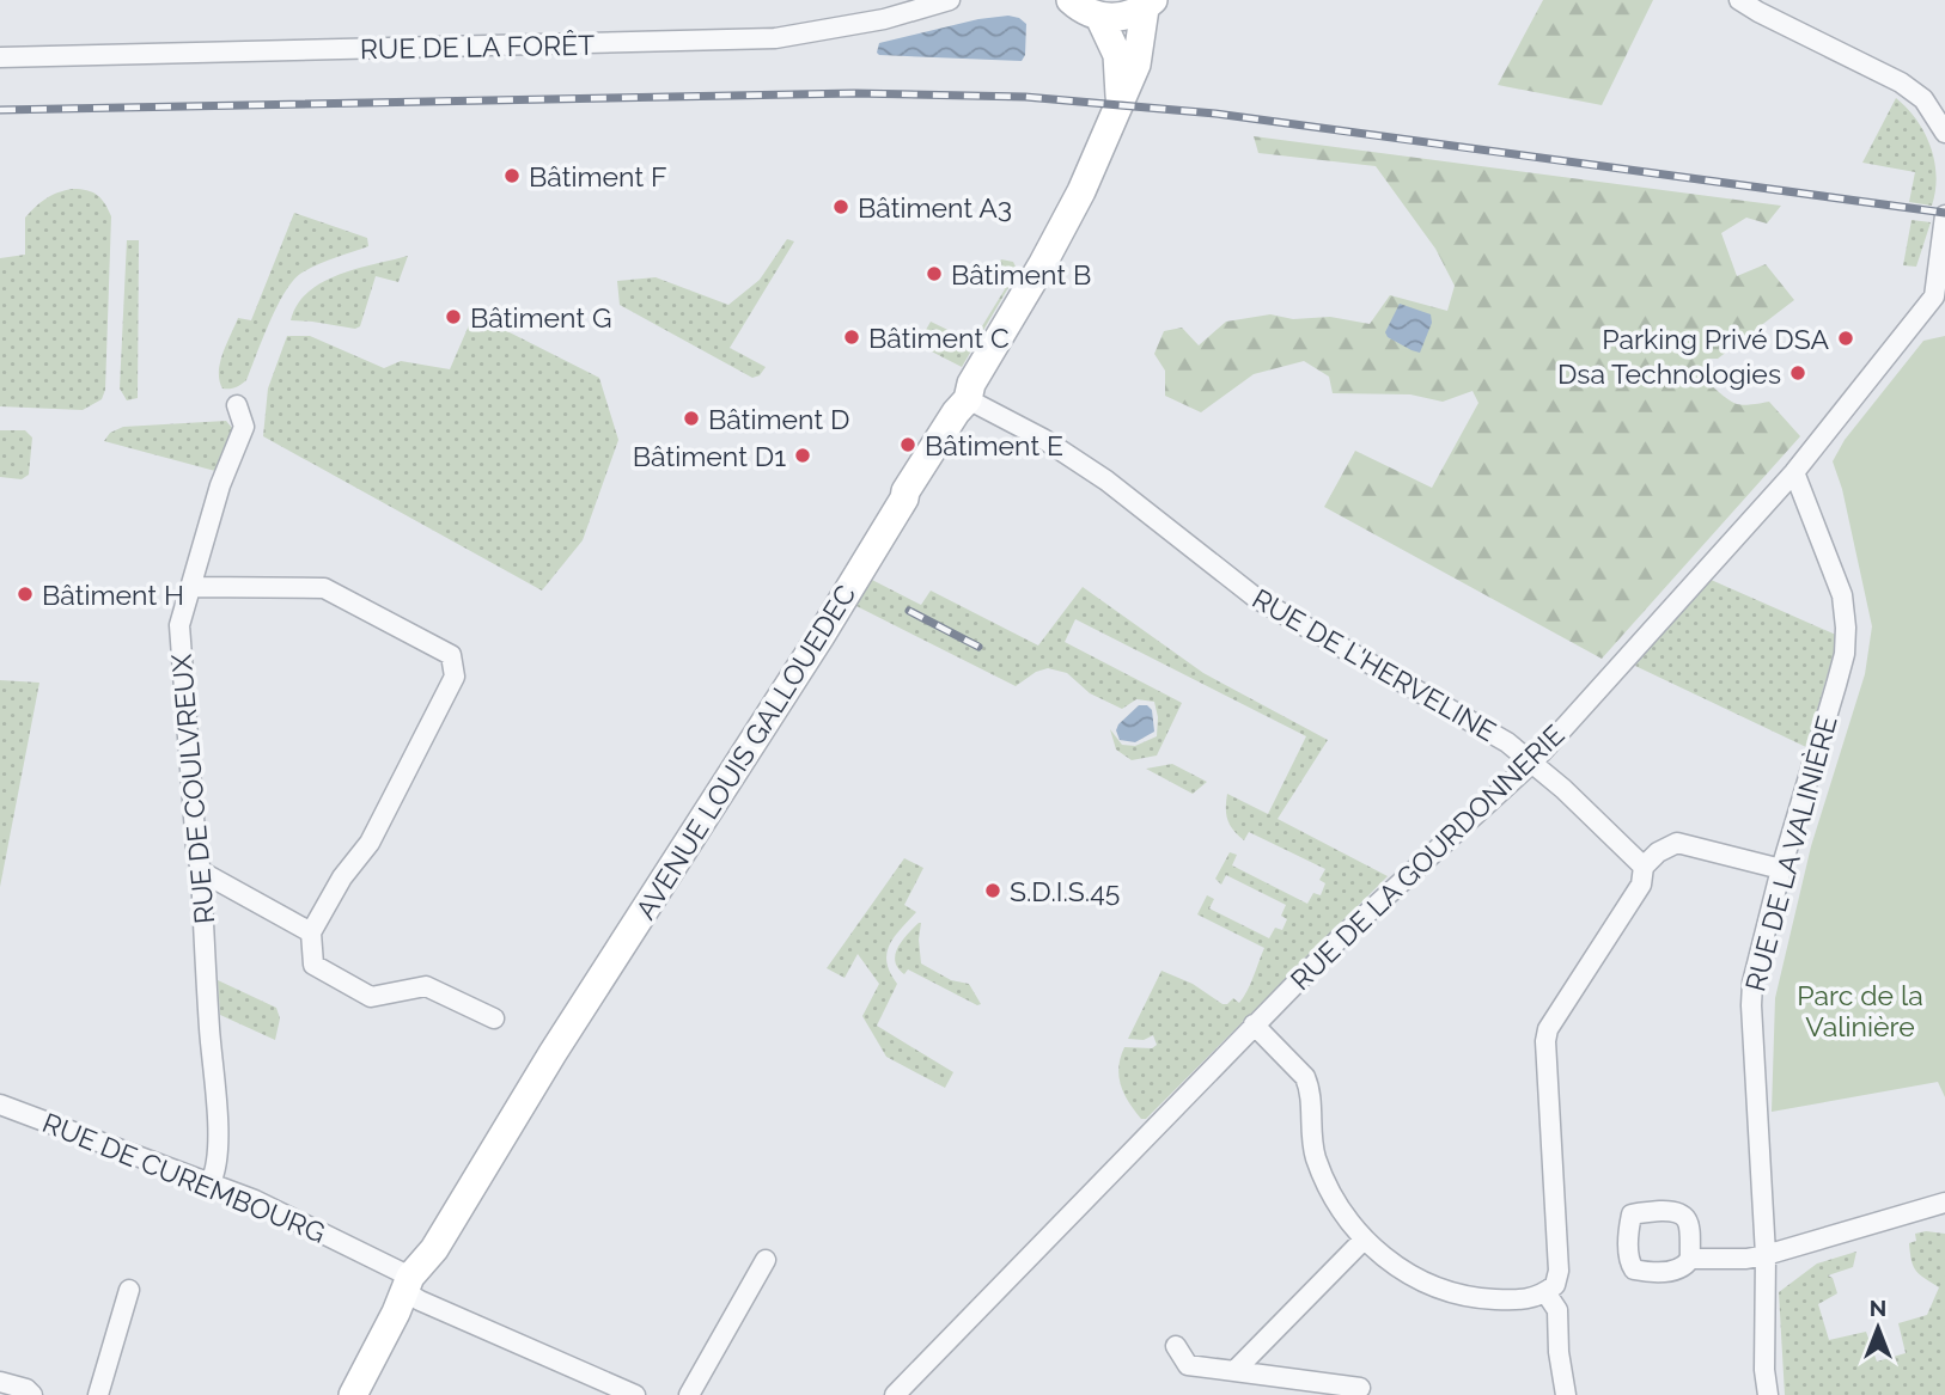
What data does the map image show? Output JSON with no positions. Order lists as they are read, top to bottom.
{
  "streets": {
    "main road": ["AVENUE LOUIS GALLOUEDEC"],
    "street": [
      "RUE DE LA FORÊT",
      "RUE DE L'HERVELINE",
      "RUE DE COULVREUX",
      "RUE DE LA VALINIÈRE",
      "RUE DE LA GOURDONNERIE",
      "RUE DE CUREMBOURG"
    ]
  },
  "crossings": [
    ["RUE DE L'HERVELINE", "AVENUE LOUIS GALLOUEDEC"],
    ["RUE DE L'HERVELINE", "RUE DE LA GOURDONNERIE"],
    ["AVENUE LOUIS GALLOUEDEC", "RUE DE CUREMBOURG"],
    ["RUE DE COULVREUX", "RUE DE CUREMBOURG"],
    ["RUE DE LA VALINIÈRE", "RUE DE LA GOURDONNERIE"]
  ],
  "parks": ["Parc de la Valinière"],
  "places": [
    "Bâtiment F",
    "Bâtiment A3",
    "Bâtiment B",
    "Bâtiment G",
    "Bâtiment C",
    "Parking Privé DSA",
    "Dsa Technologies",
    "Bâtiment D",
    "Bâtiment E",
    "Bâtiment D1",
    "Bâtiment H",
    "S.D.I.S.45"
  ],
  "north": "top"
}
